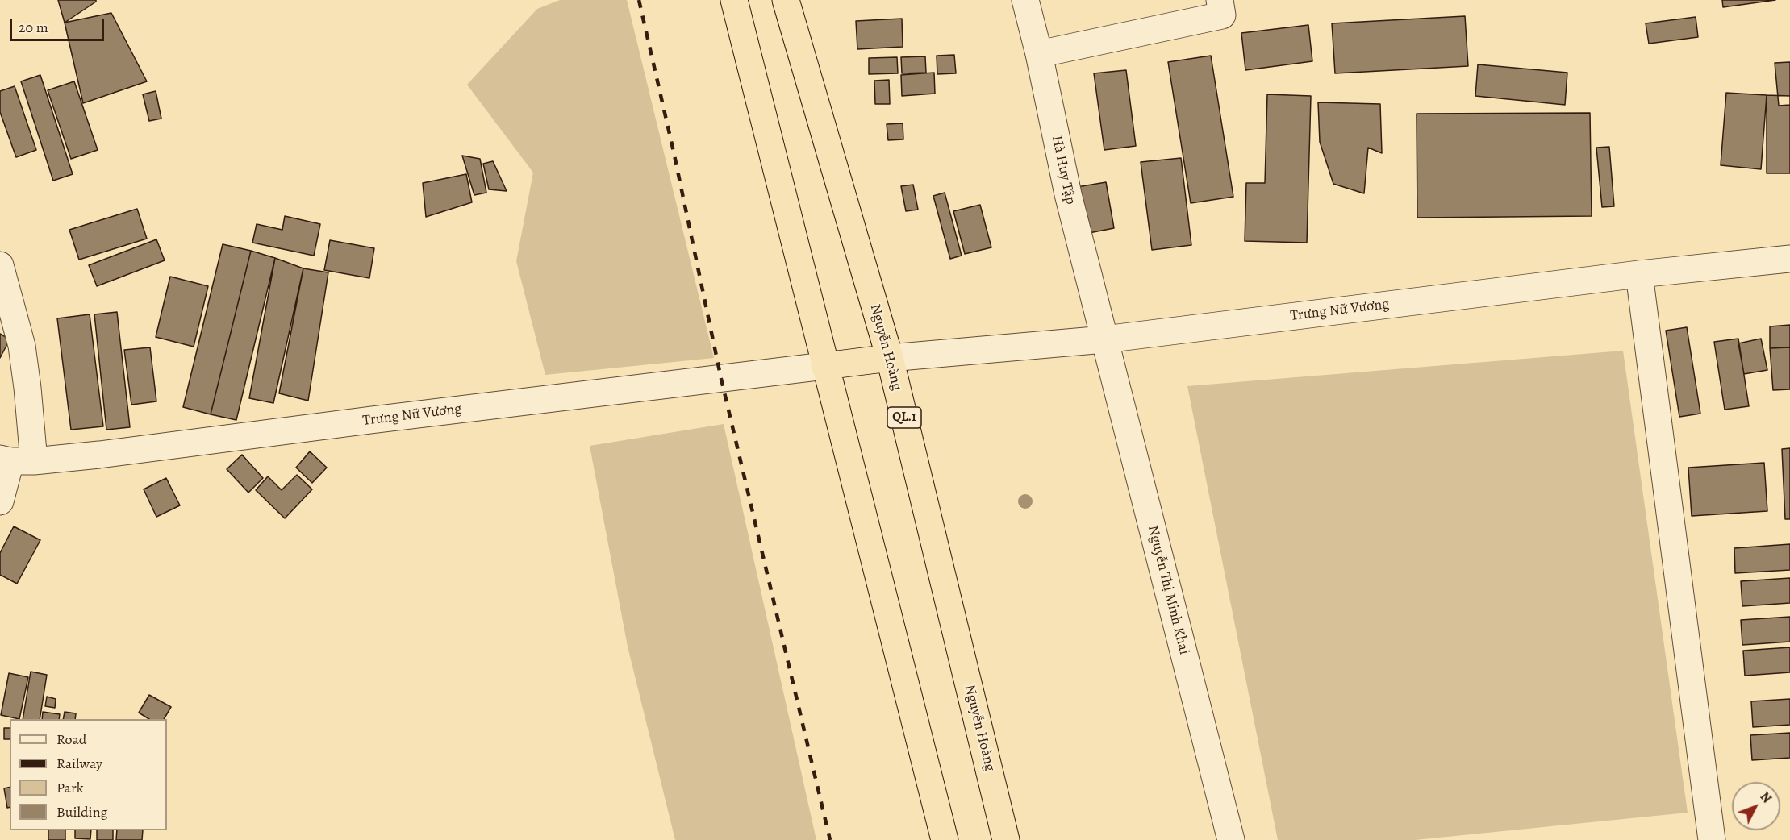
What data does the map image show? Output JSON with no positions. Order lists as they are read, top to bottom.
{
  "streets": {
    "highway": ["Nguyễn Hoàng", "QL.1"],
    "street": ["Hà Huy Tập", "Trưng Nữ Vương", "Nguyễn Thị Minh Khai"]
  },
  "crossings": [
    ["Hà Huy Tập", "Trưng Nữ Vương"],
    ["Hà Huy Tập", "Nguyễn Thị Minh Khai"],
    ["Trưng Nữ Vương", "Nguyễn Hoàng"],
    ["Trưng Nữ Vương", "Nguyễn Thị Minh Khai"]
  ],
  "legend": [
    "Road",
    "Railway",
    "Park",
    "Building"
  ],
  "scale_bar": "20 m",
  "north": "top right"
}
